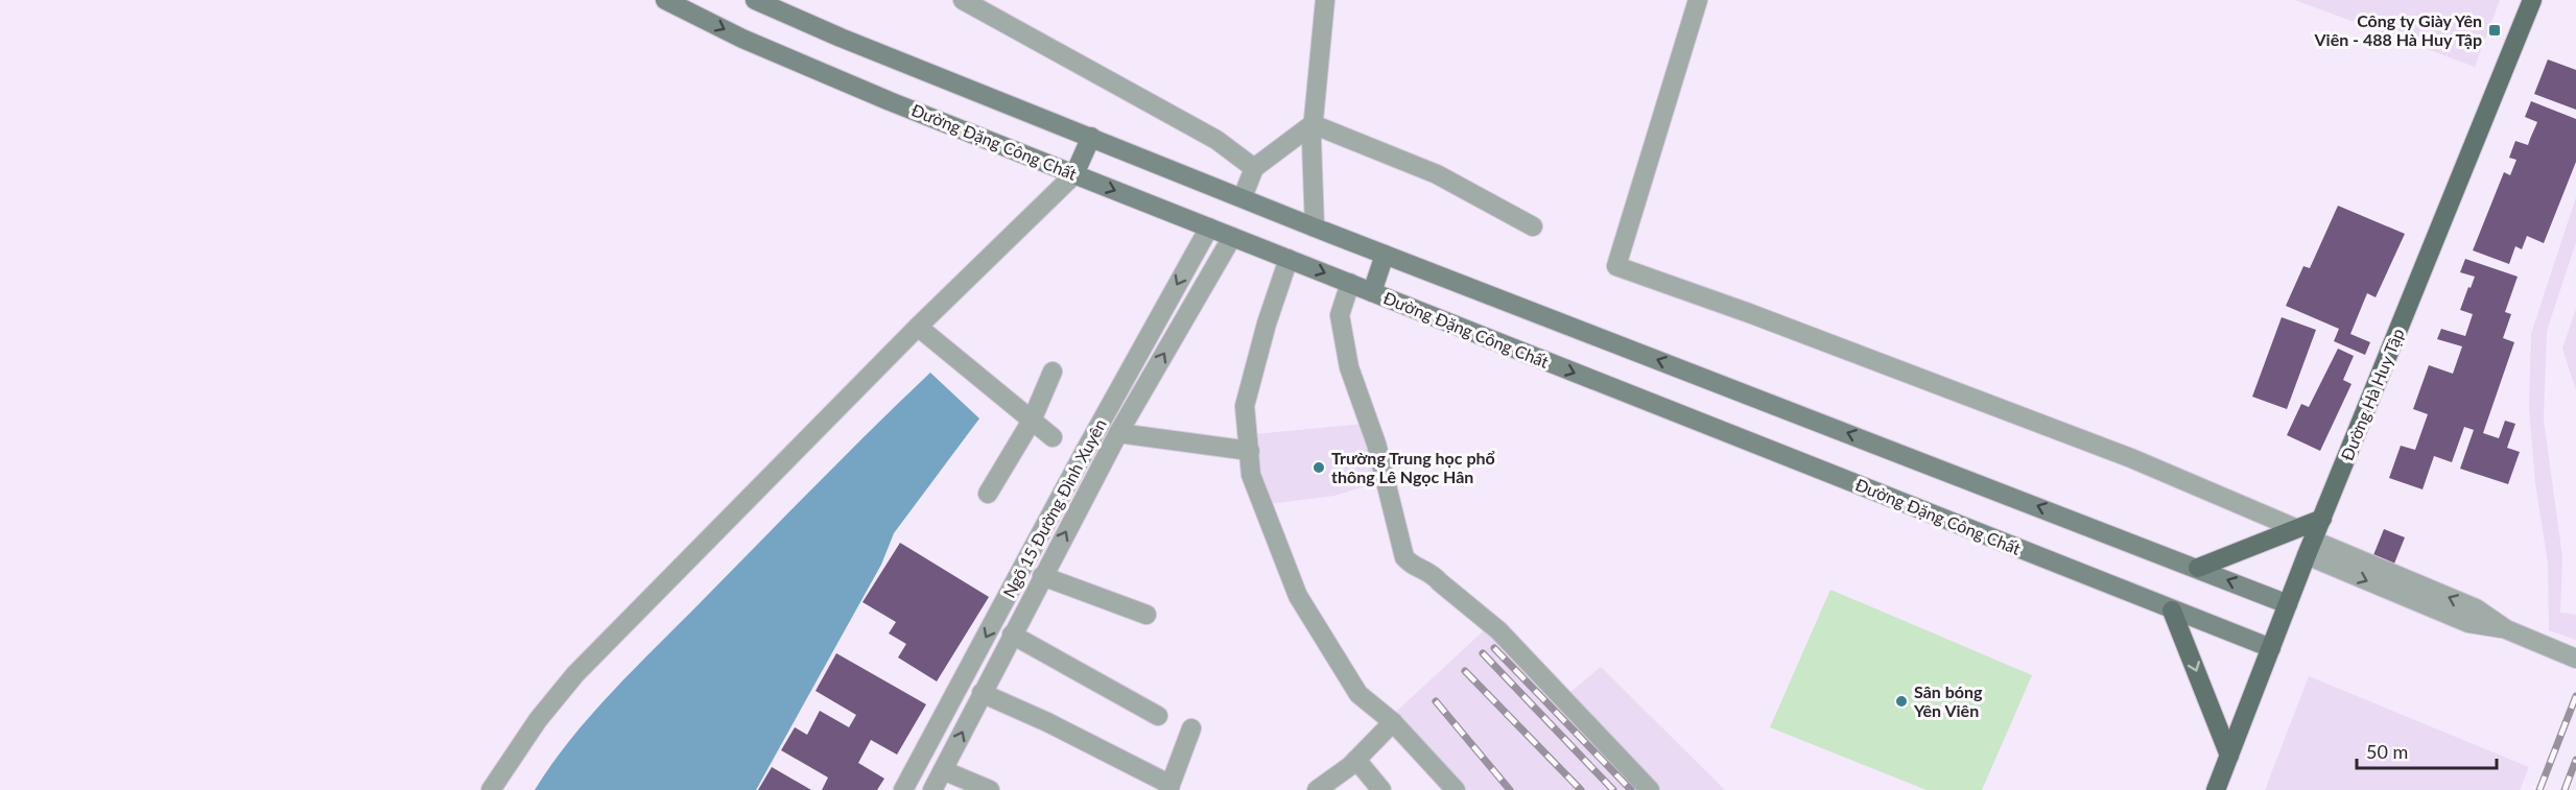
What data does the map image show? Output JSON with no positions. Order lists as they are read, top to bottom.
{
  "streets": {
    "main road": ["Đường Đặng Công Chất", "Đường Hà Huy Tập"],
    "street": ["Ngõ 15 Đường Đình Xuyên"]
  },
  "crossings": [
    ["Đường Đặng Công Chất", "Đường Hà Huy Tập"],
    ["Đường Đặng Công Chất", "Ngõ 15 Đường Đình Xuyên"]
  ],
  "places": {
    "transit": ["Công ty Giày Yên Viên - 488 Hà Huy Tập"],
    "other": ["Trường Trung học phổ thông Lê Ngọc Hân", "Sân bóng Yên Viên"]
  },
  "scale_bar": "50 m"
}
